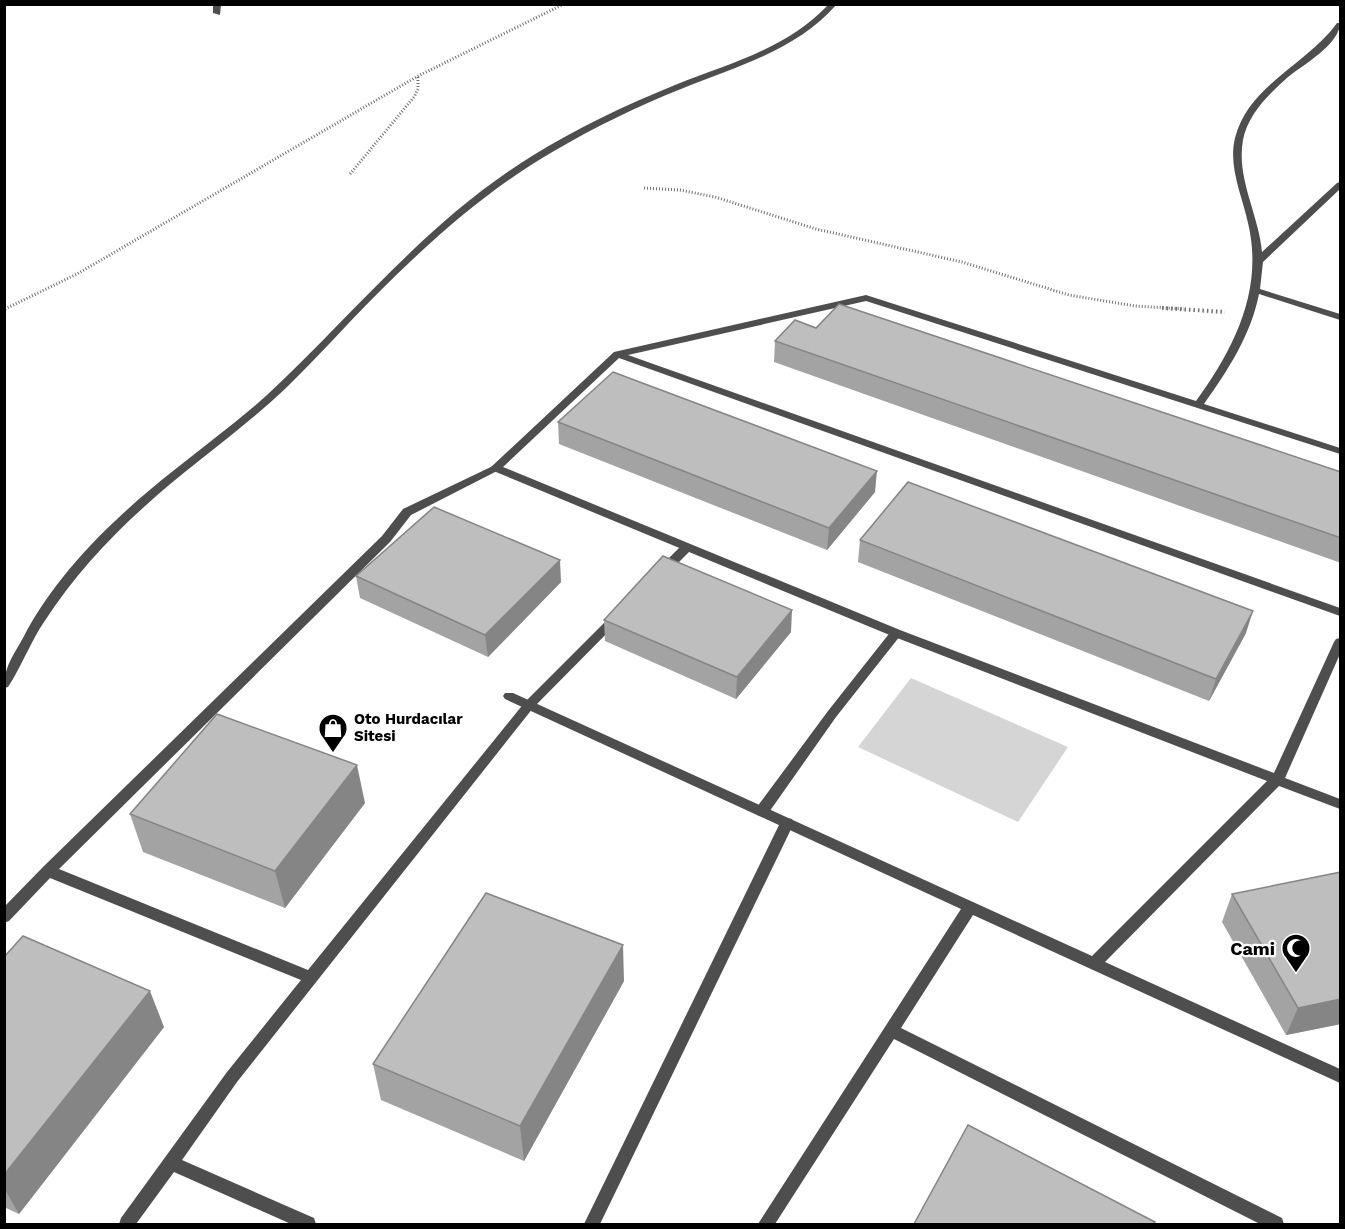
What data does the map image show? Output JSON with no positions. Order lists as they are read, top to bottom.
{
  "places": {
    "shop": ["Oto Hurdacılar Sitesi"],
    "mosque": ["Cami"]
  }
}
